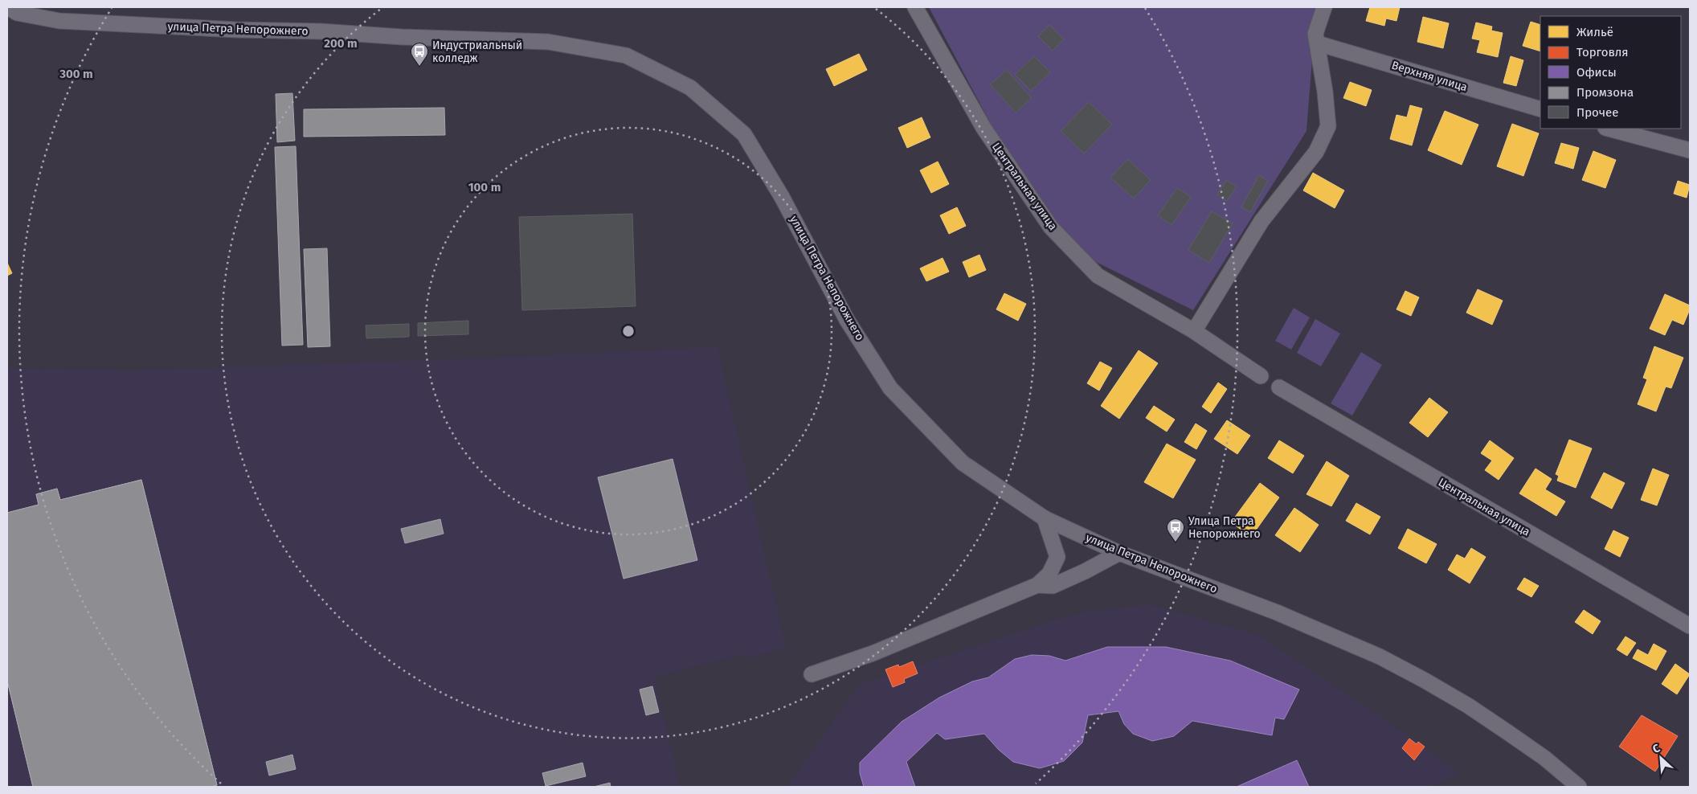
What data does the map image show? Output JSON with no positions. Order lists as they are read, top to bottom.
{
  "streets": {
    "street": ["улица Петра Непорожнего", "Верхняя улица", "Центральная улица"]
  },
  "places": {
    "bus stop": ["Индустриальный колледж", "Улица Петра Непорожнего"]
  },
  "legend": [
    "Жильё",
    "Торговля",
    "Офисы",
    "Промзона",
    "Прочее"
  ],
  "north": "top left",
  "rings": ["200 m", "300 m", "100 m"]
}
